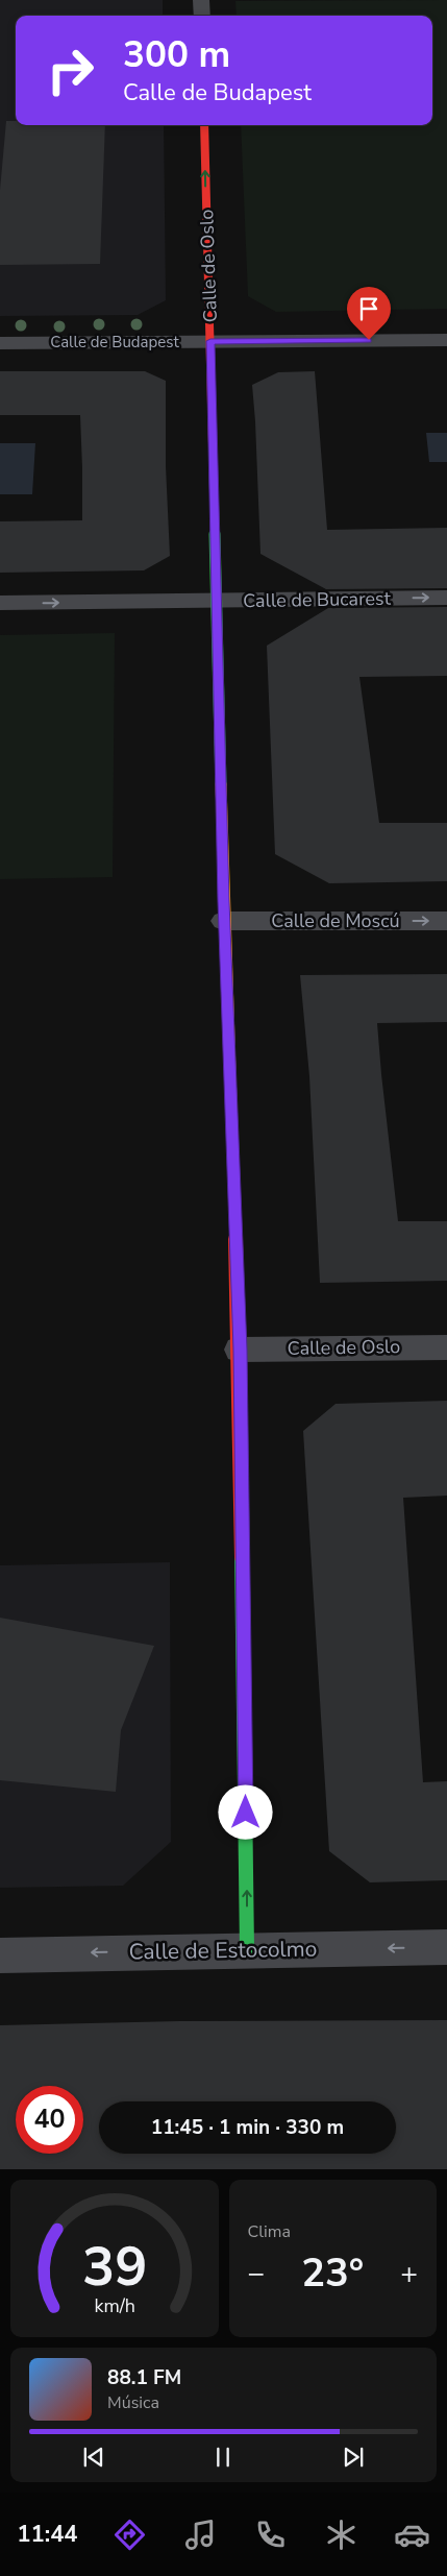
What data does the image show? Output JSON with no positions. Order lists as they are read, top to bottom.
{
  "streets": {
    "street": [
      "Calle de Oslo",
      "Calle de Budapest",
      "Calle de Bucarest",
      "Calle de Moscú",
      "Calle de Estocolmo"
    ]
  },
  "crossings": [
    ["Calle de Oslo", "Calle de Budapest"],
    ["Calle de Oslo", "Calle de Bucarest"],
    ["Calle de Oslo", "Calle de Moscú"],
    ["Calle de Oslo", "Calle de Estocolmo"]
  ],
  "one_way": [
    "Calle de Oslo",
    "Calle de Bucarest",
    "Calle de Moscú",
    "Calle de Estocolmo"
  ],
  "page": {
    "turn": ["300 m", "Calle de Budapest"],
    "limit": "40",
    "trip": "11:45 · 1 min · 330 m",
    "tile": "Clima",
    "heat": ["−", "23°", "+"],
    "song": ["88.1 FM", "Música"],
    "tabs": "11:44",
    "gauge": ["39", "km/h"]
  }
}
